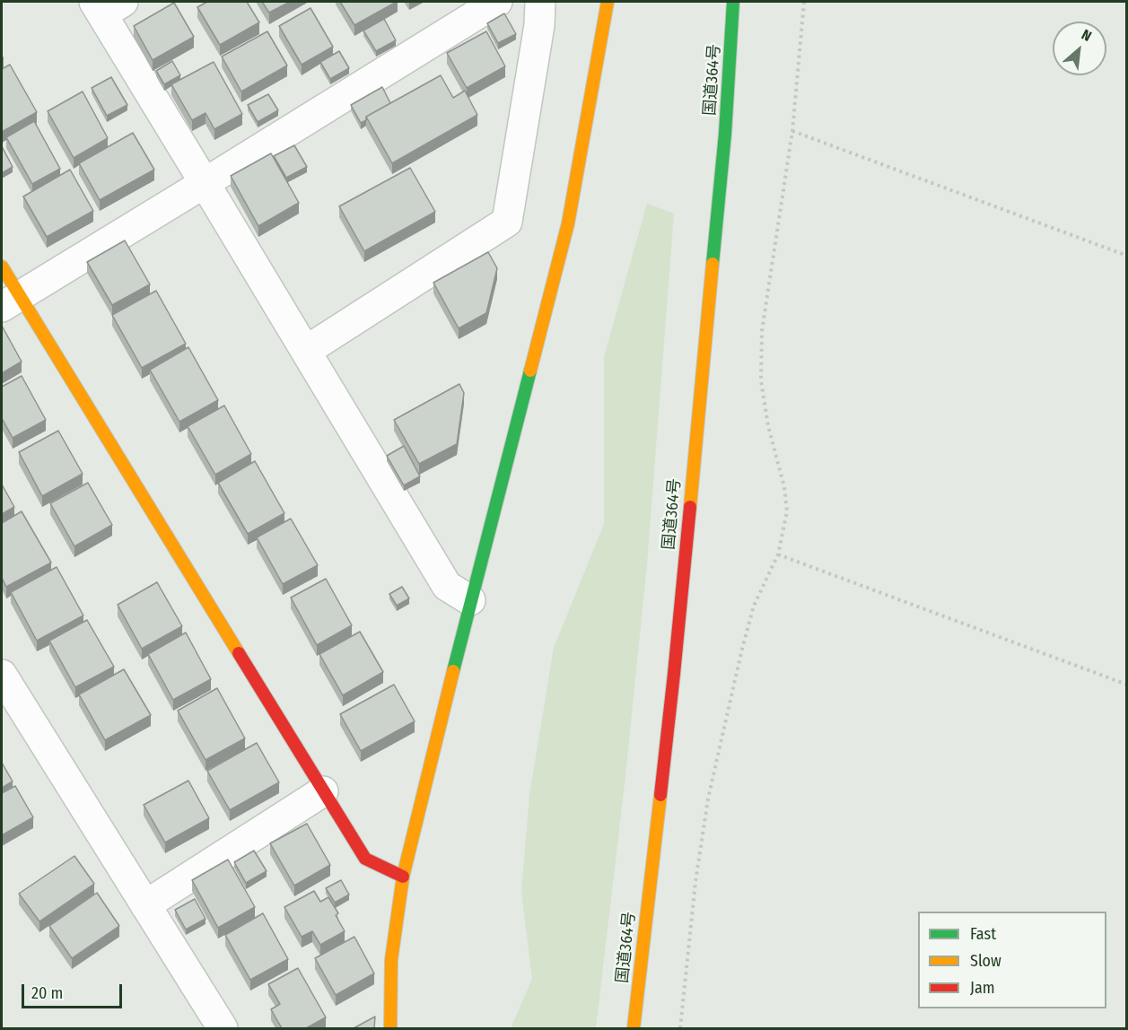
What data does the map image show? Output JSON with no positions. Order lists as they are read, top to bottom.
{
  "streets": {
    "main road": ["国道364号"]
  },
  "legend": ["Fast", "Slow", "Jam"],
  "scale_bar": "20 m",
  "north": "top right"
}
